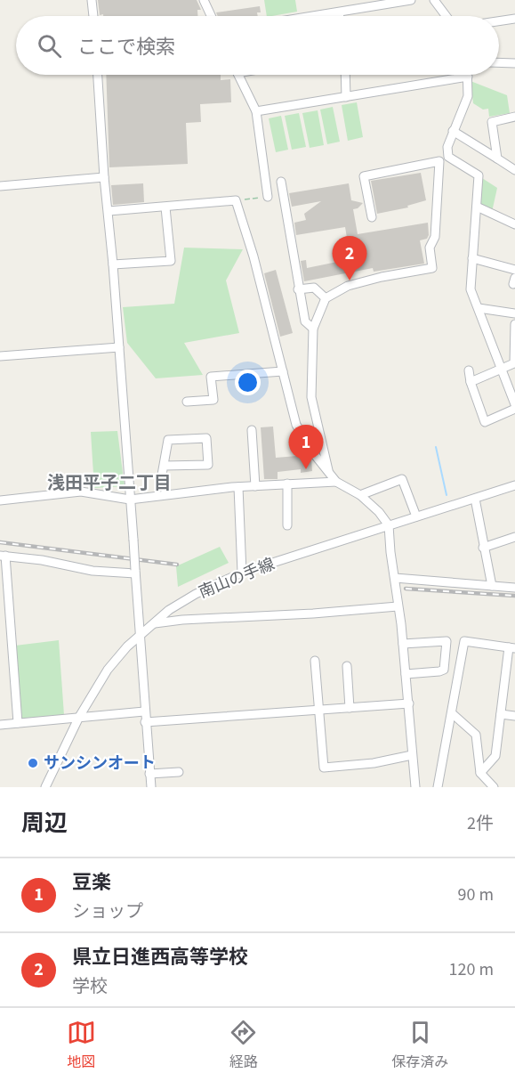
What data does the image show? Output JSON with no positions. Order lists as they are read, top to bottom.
{
  "streets": {
    "street": ["南山の手線"]
  },
  "districts": ["浅田平子二丁目"],
  "places": ["サンシンオート"],
  "page": {
    "search": "ここで検索",
    "pins": ["2", "1"],
    "heading": ["周辺", "2件"],
    "list": [
      {
        "mark": "1",
        "name": "豆楽",
        "note": "ショップ",
        "value": "90 m"
      },
      {
        "mark": "2",
        "name": "県立日進西高等学校",
        "note": "学校",
        "value": "120 m"
      }
    ],
    "nav": ["地図", "経路", "保存済み"]
  }
}
